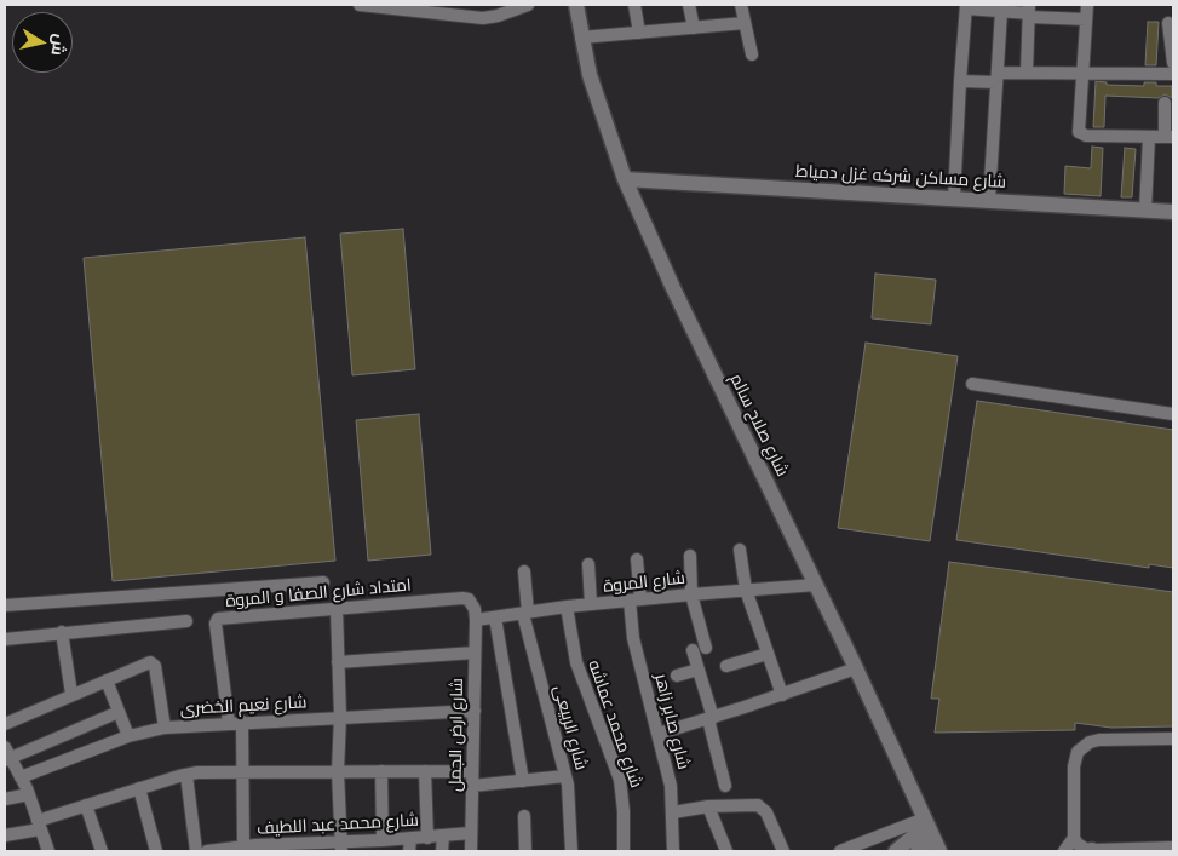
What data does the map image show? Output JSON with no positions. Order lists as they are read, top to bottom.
{
  "streets": {
    "street": [
      "شارع مساكن شركه غزل دمياط",
      "شارع صلاح سالم",
      "شارع المروة",
      "امتداد شارع الصفا و المروة",
      "شارع نعيم الخضرى",
      "شارع صابر زاهر",
      "شارع محمد عماشه",
      "شارع الربيعى",
      "شارع ارض الجمل",
      "شارع محمد عبد اللطيف"
    ]
  },
  "crossings": [
    ["شارع مساكن شركه غزل دمياط", "شارع صلاح سالم"],
    ["شارع صلاح سالم", "شارع المروة"],
    ["شارع المروة", "امتداد شارع الصفا و المروة"],
    ["شارع المروة", "شارع صابر زاهر"],
    ["شارع المروة", "شارع محمد عماشه"],
    ["شارع المروة", "شارع الربيعى"],
    ["شارع المروة", "شارع ارض الجمل"],
    ["امتداد شارع الصفا و المروة", "شارع نعيم الخضرى"],
    ["امتداد شارع الصفا و المروة", "شارع ارض الجمل"],
    ["شارع نعيم الخضرى", "شارع ارض الجمل"],
    ["شارع ارض الجمل", "شارع محمد عبد اللطيف"]
  ],
  "north": "right"
}
